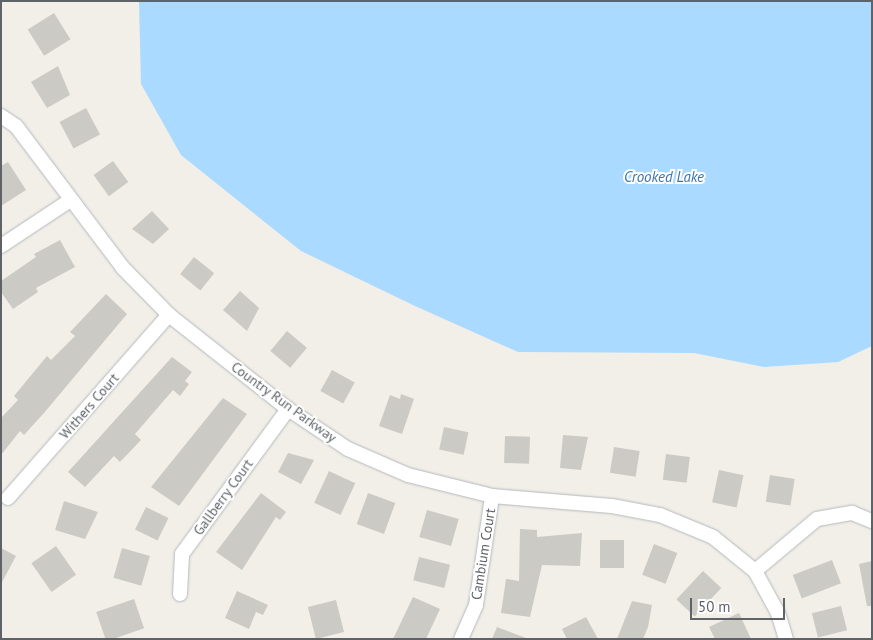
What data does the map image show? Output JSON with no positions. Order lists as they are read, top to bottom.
{
  "streets": {
    "street": [
      "Country Run Parkway",
      "Withers Court",
      "Gallberry Court",
      "Cambium Court"
    ]
  },
  "crossings": [
    ["Country Run Parkway", "Withers Court"],
    ["Country Run Parkway", "Gallberry Court"],
    ["Country Run Parkway", "Cambium Court"]
  ],
  "water": ["Crooked Lake"],
  "scale_bar": "50 m"
}
